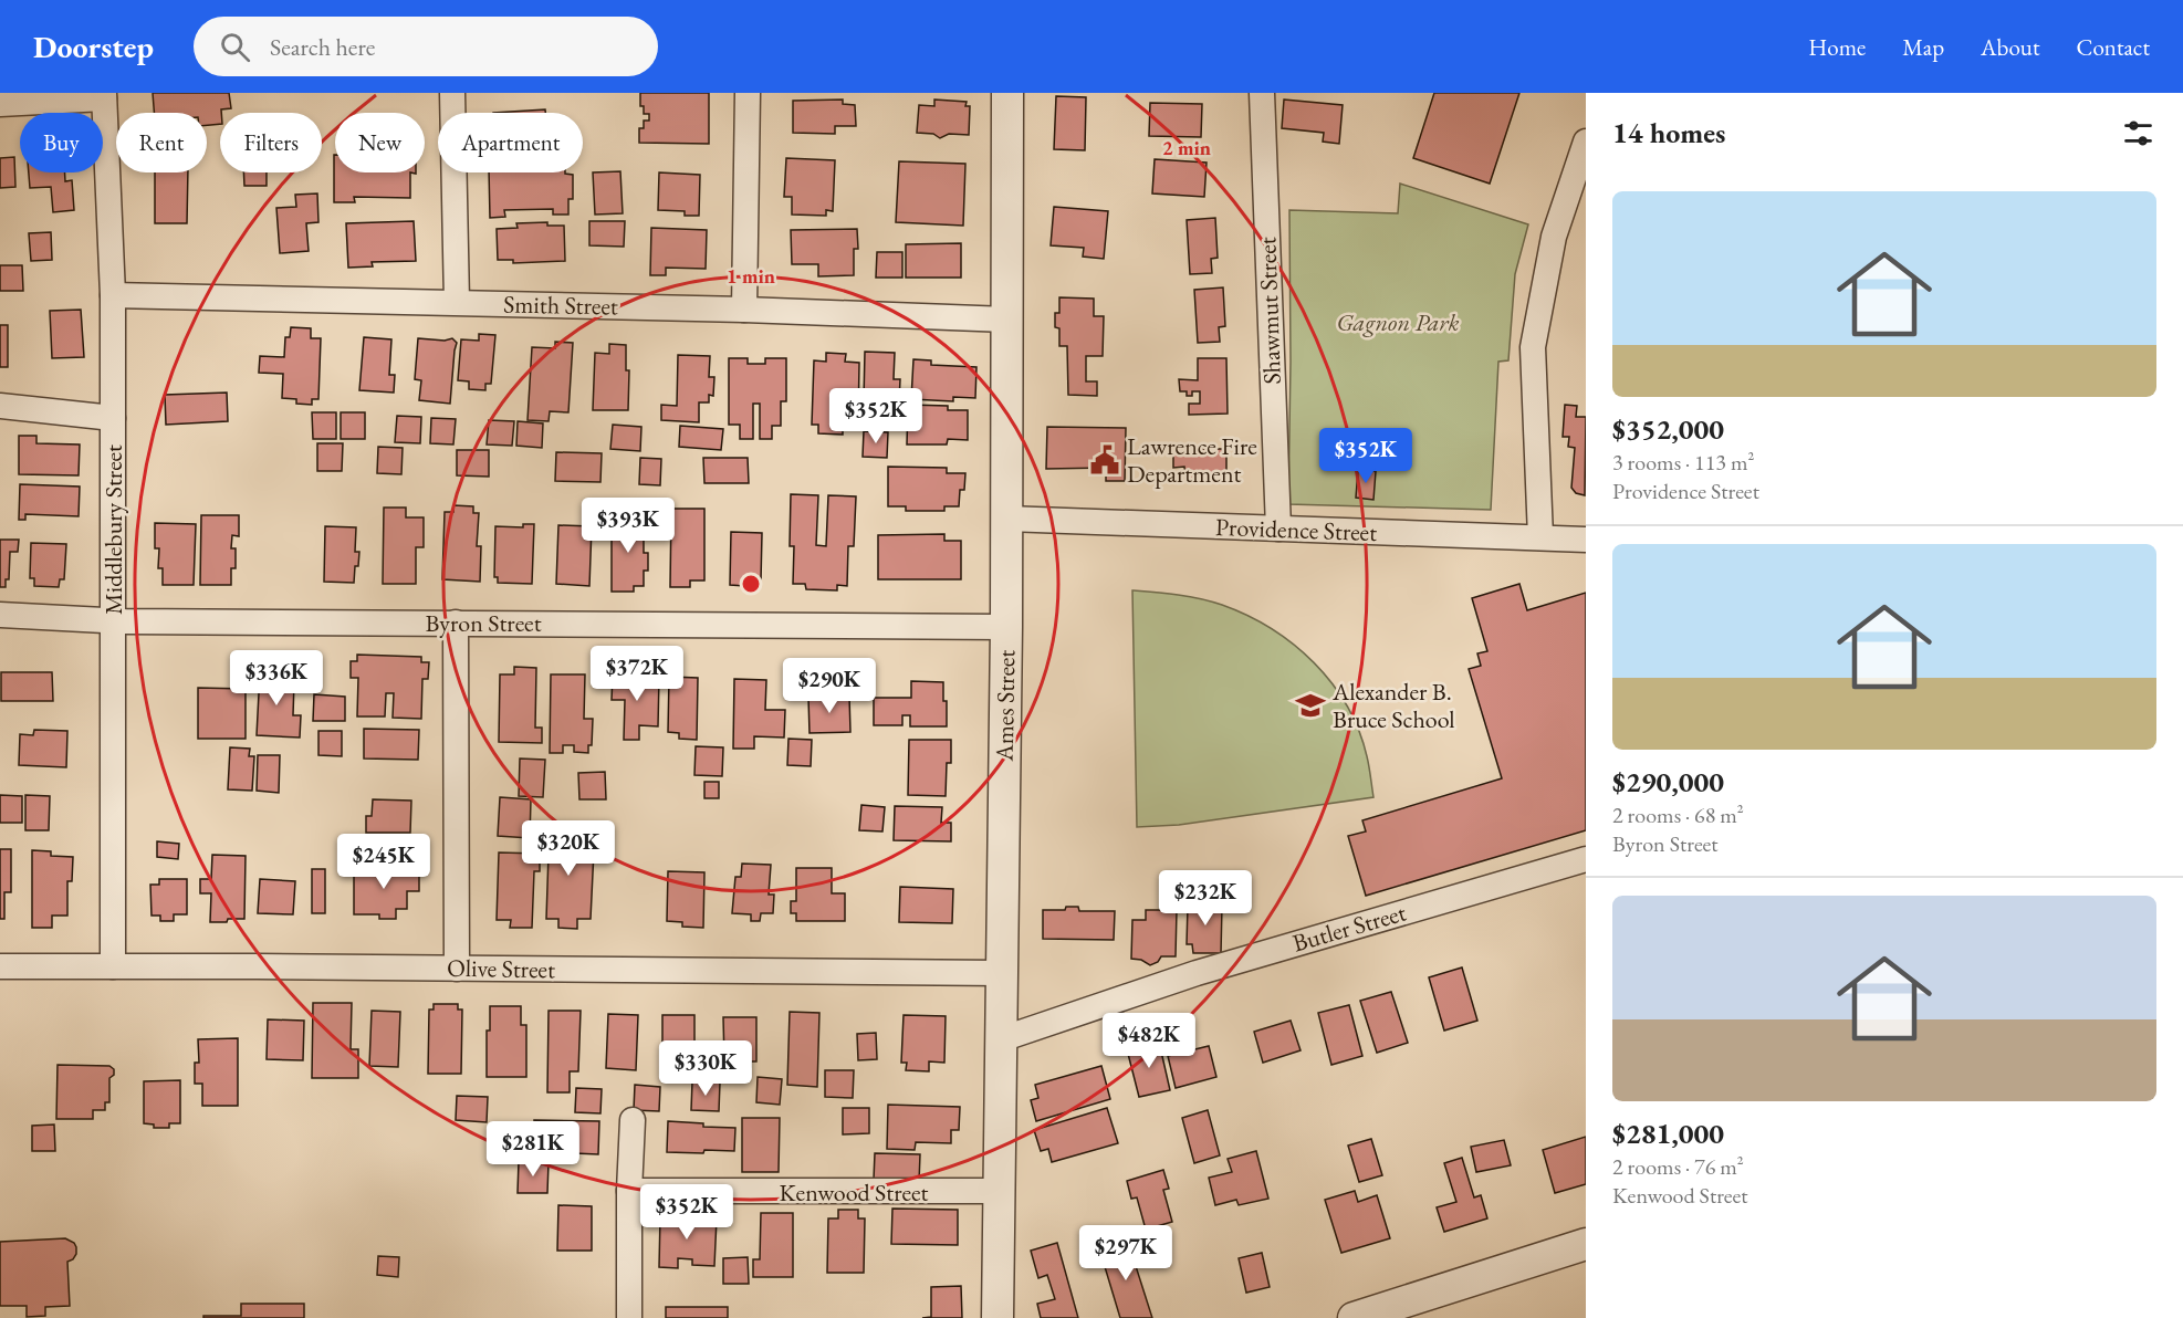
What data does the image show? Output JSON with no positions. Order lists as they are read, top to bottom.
{
  "streets": {
    "street": [
      "Smith Street",
      "Shawmut Street",
      "Middlebury Street",
      "Providence Street",
      "Byron Street",
      "Ames Street",
      "Butler Street",
      "Olive Street",
      "Kenwood Street"
    ]
  },
  "crossings": [
    ["Smith Street", "Middlebury Street"],
    ["Smith Street", "Ames Street"],
    ["Shawmut Street", "Providence Street"],
    ["Middlebury Street", "Byron Street"],
    ["Middlebury Street", "Olive Street"],
    ["Providence Street", "Ames Street"],
    ["Byron Street", "Ames Street"],
    ["Ames Street", "Butler Street"],
    ["Ames Street", "Olive Street"],
    ["Ames Street", "Kenwood Street"]
  ],
  "parks": ["Gagnon Park"],
  "places": {
    "public building": ["Lawrence Fire Department"],
    "school or university": ["Alexander B. Bruce School"]
  },
  "page": {
    "header": "Doorstep",
    "search": "Search here",
    "nav": [
      "Home",
      "Map",
      "About",
      "Contact"
    ],
    "heading": "14 homes",
    "chip": [
      "Buy",
      "Rent",
      "Filters",
      "New",
      "Apartment"
    ],
    "list": [
      {
        "name": "$352,000",
        "note": "3 rooms · 113 m² · Providence Street"
      },
      {
        "name": "$290,000",
        "note": "2 rooms · 68 m² · Byron Street"
      },
      {
        "name": "$281,000",
        "note": "2 rooms · 76 m² · Kenwood Street"
      }
    ],
    "price": [
      "$352K",
      "$352K",
      "$393K",
      "$372K",
      "$336K",
      "$290K",
      "$320K",
      "$245K",
      "$232K",
      "$482K",
      "$330K",
      "$281K",
      "$352K",
      "$297K"
    ]
  },
  "rings": ["2 min", "1 min"]
}
